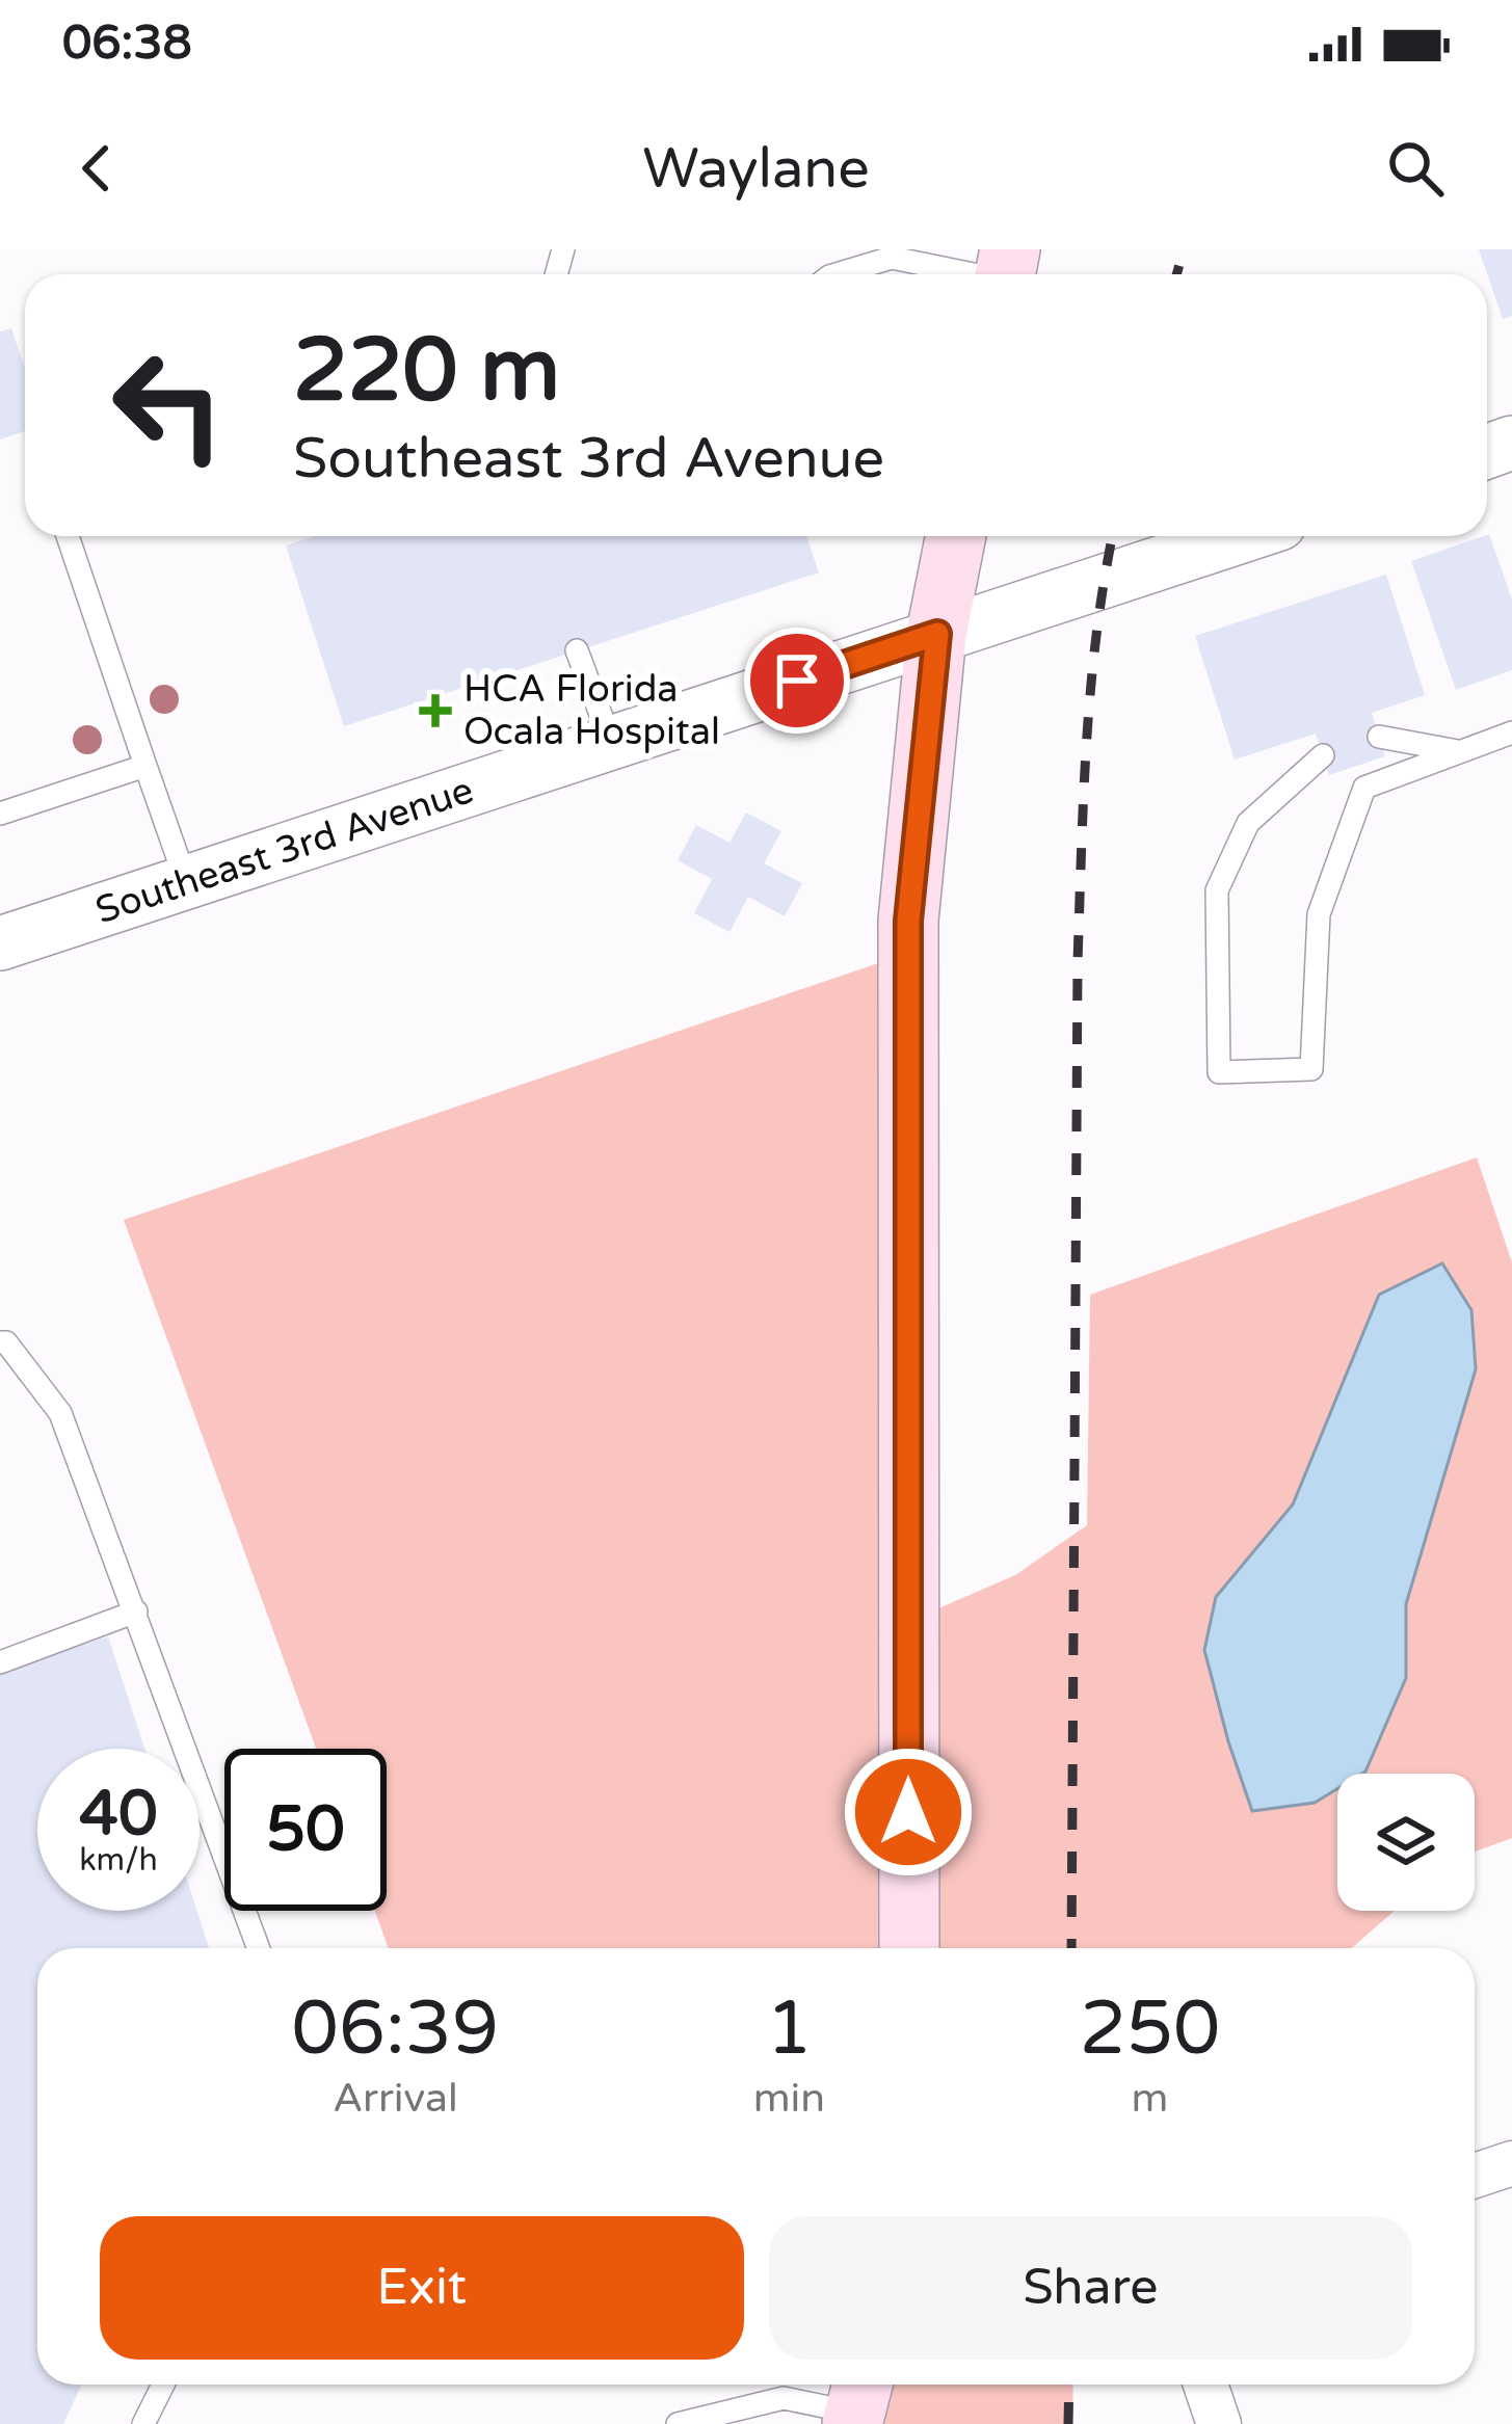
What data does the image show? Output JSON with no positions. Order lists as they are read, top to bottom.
{
  "streets": {
    "street": ["Southeast 3rd Avenue"]
  },
  "places": {
    "health": ["HCA Florida Ocala Hospital"]
  },
  "page": {
    "status": "06:38",
    "header": "Waylane",
    "turn": ["220 m", "Southeast 3rd Avenue"],
    "speed": "40 km/h",
    "limit": "50",
    "eta": [
      "06:39",
      "Arrival",
      "1",
      "min",
      "250",
      "m"
    ],
    "buttons": ["Exit", "Share"]
  }
}
